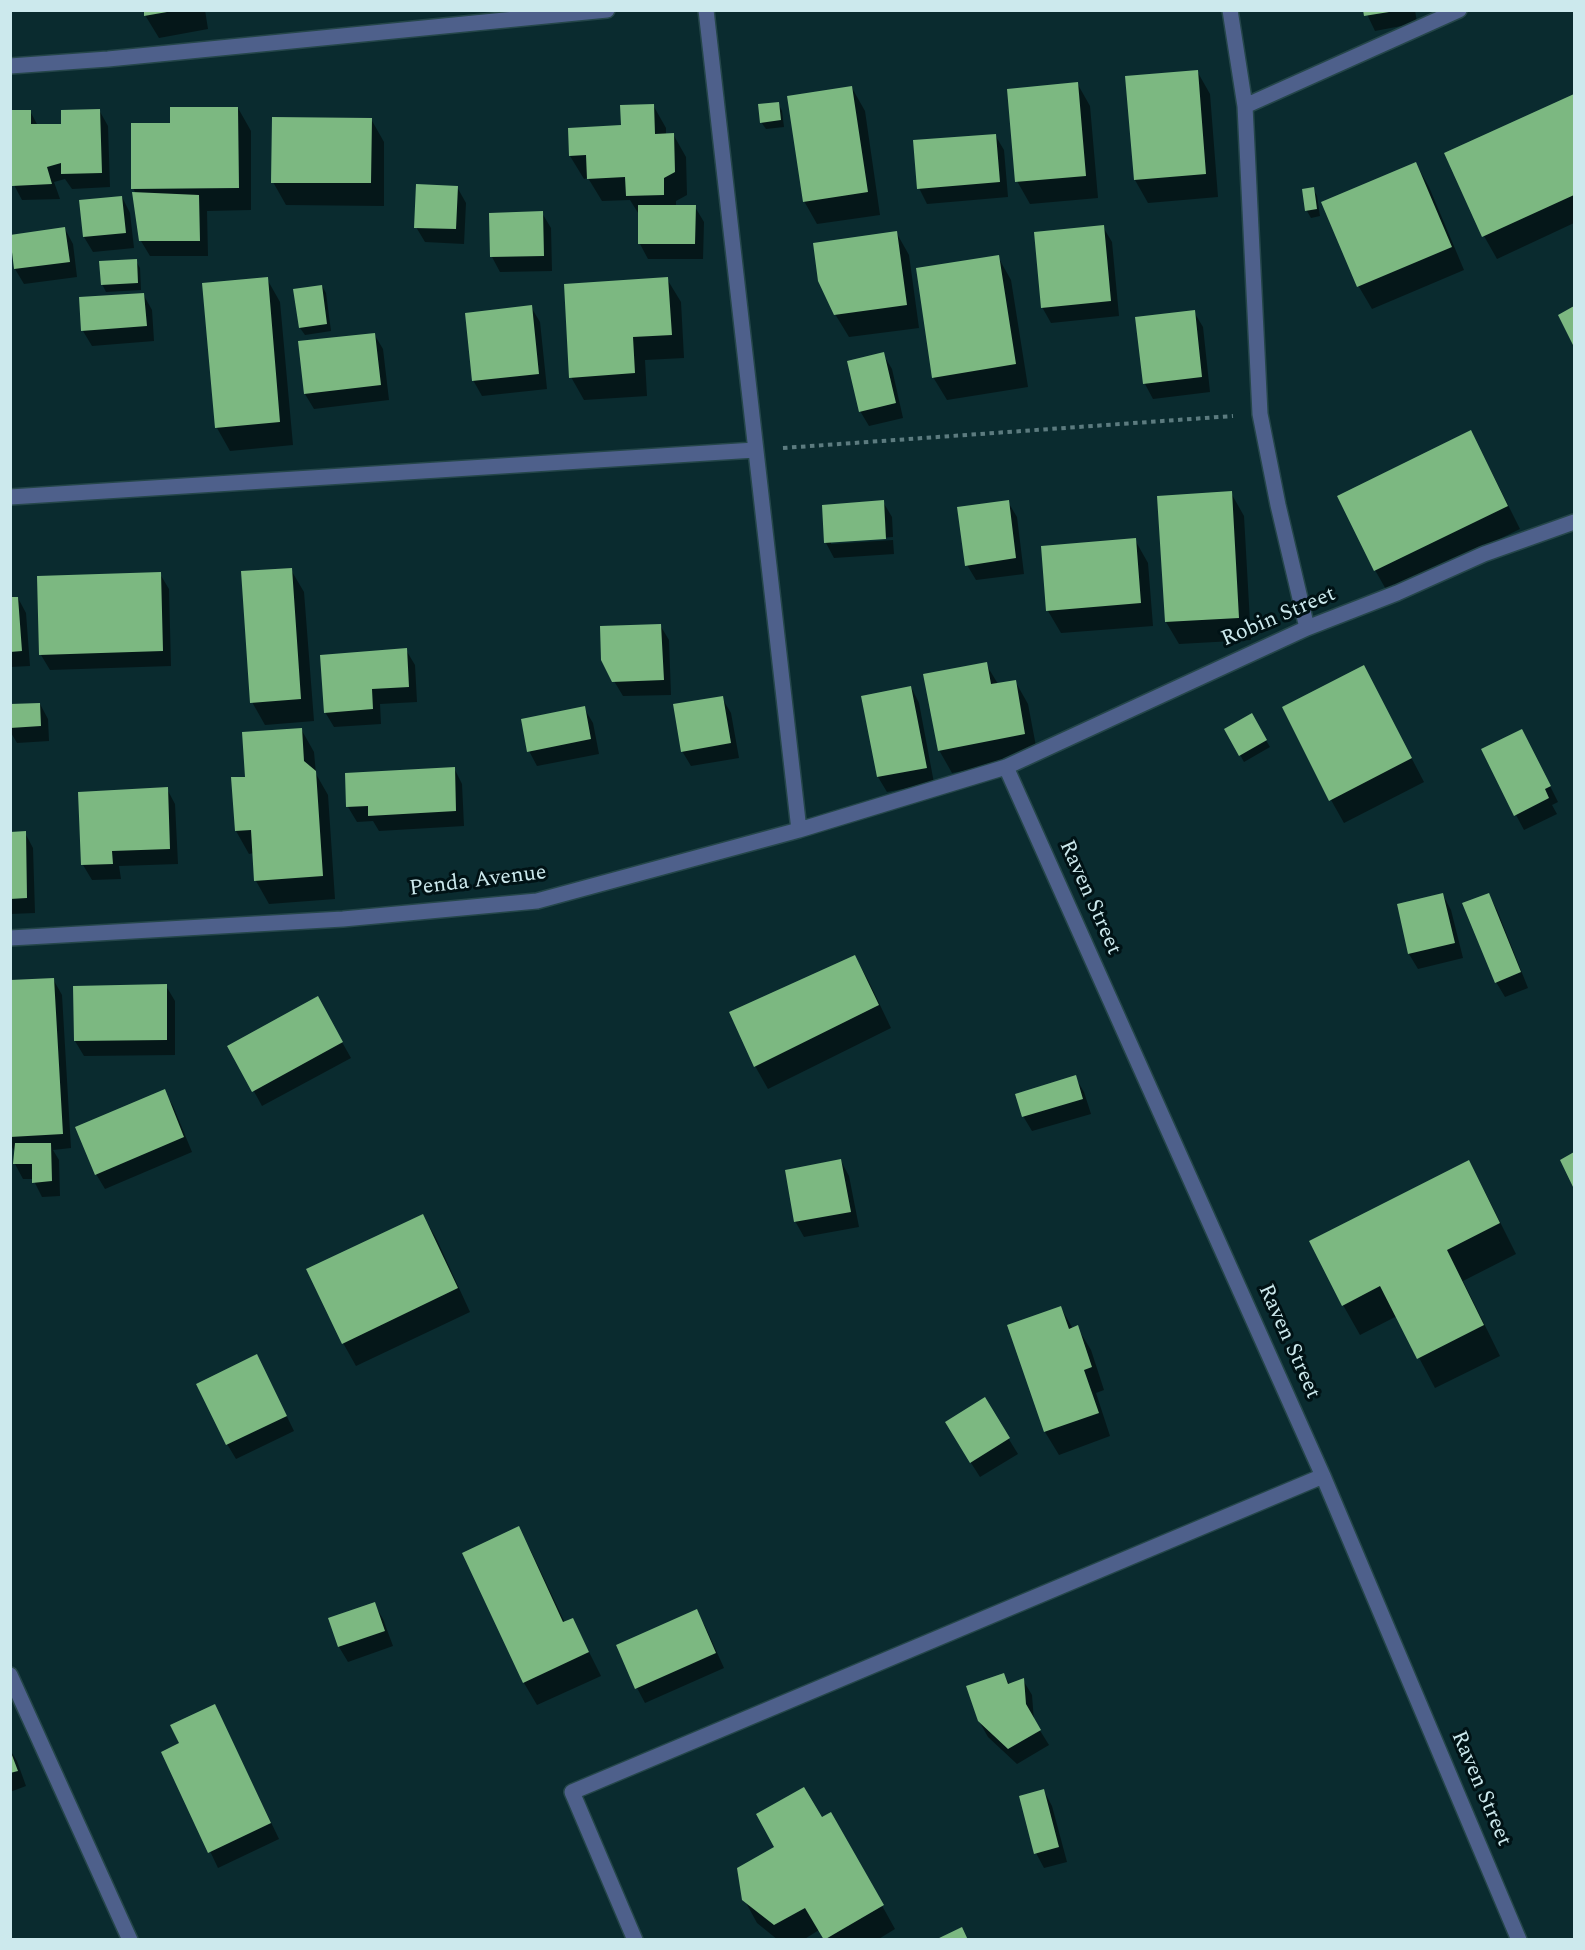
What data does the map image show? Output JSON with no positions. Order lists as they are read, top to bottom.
{
  "streets": {
    "street": ["Robin Street", "Penda Avenue", "Raven Street"]
  },
  "crossings": [
    ["Robin Street", "Penda Avenue"],
    ["Robin Street", "Raven Street"],
    ["Penda Avenue", "Raven Street"]
  ]
}
